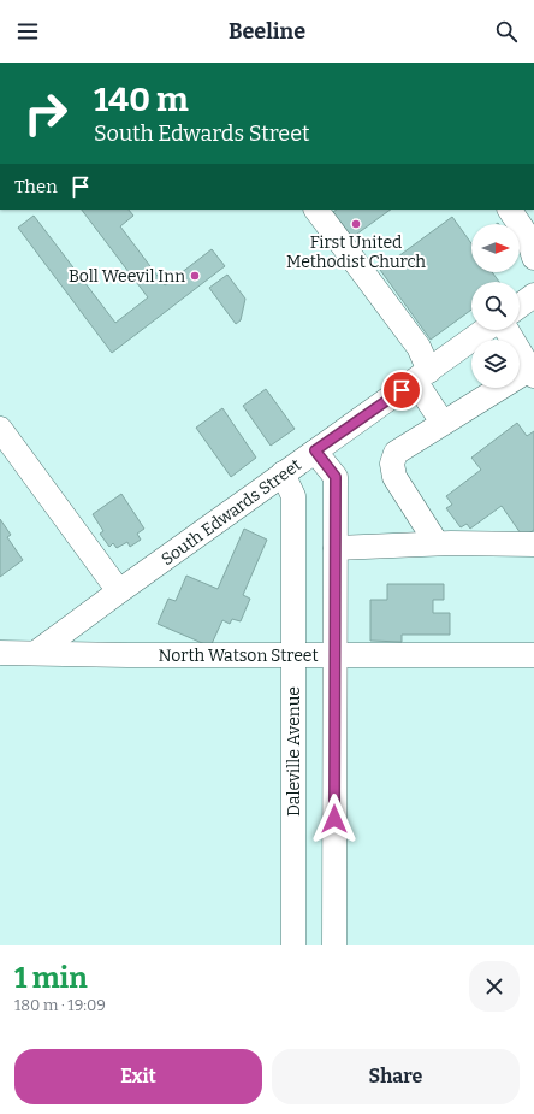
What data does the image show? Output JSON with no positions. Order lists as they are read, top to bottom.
{
  "streets": {
    "street": ["South Edwards Street", "North Watson Street", "Daleville Avenue"]
  },
  "crossings": [
    ["South Edwards Street", "North Watson Street"],
    ["South Edwards Street", "Daleville Avenue"],
    ["North Watson Street", "Daleville Avenue"]
  ],
  "places": ["First United Methodist Church", "Boll Weevil Inn"],
  "north": "right",
  "page": {
    "header": "Beeline",
    "turn": ["140 m", "South Edwards Street"],
    "then": "Then",
    "heading": ["1 min", "180 m · 19:09"],
    "buttons": ["Exit", "Share"]
  }
}
